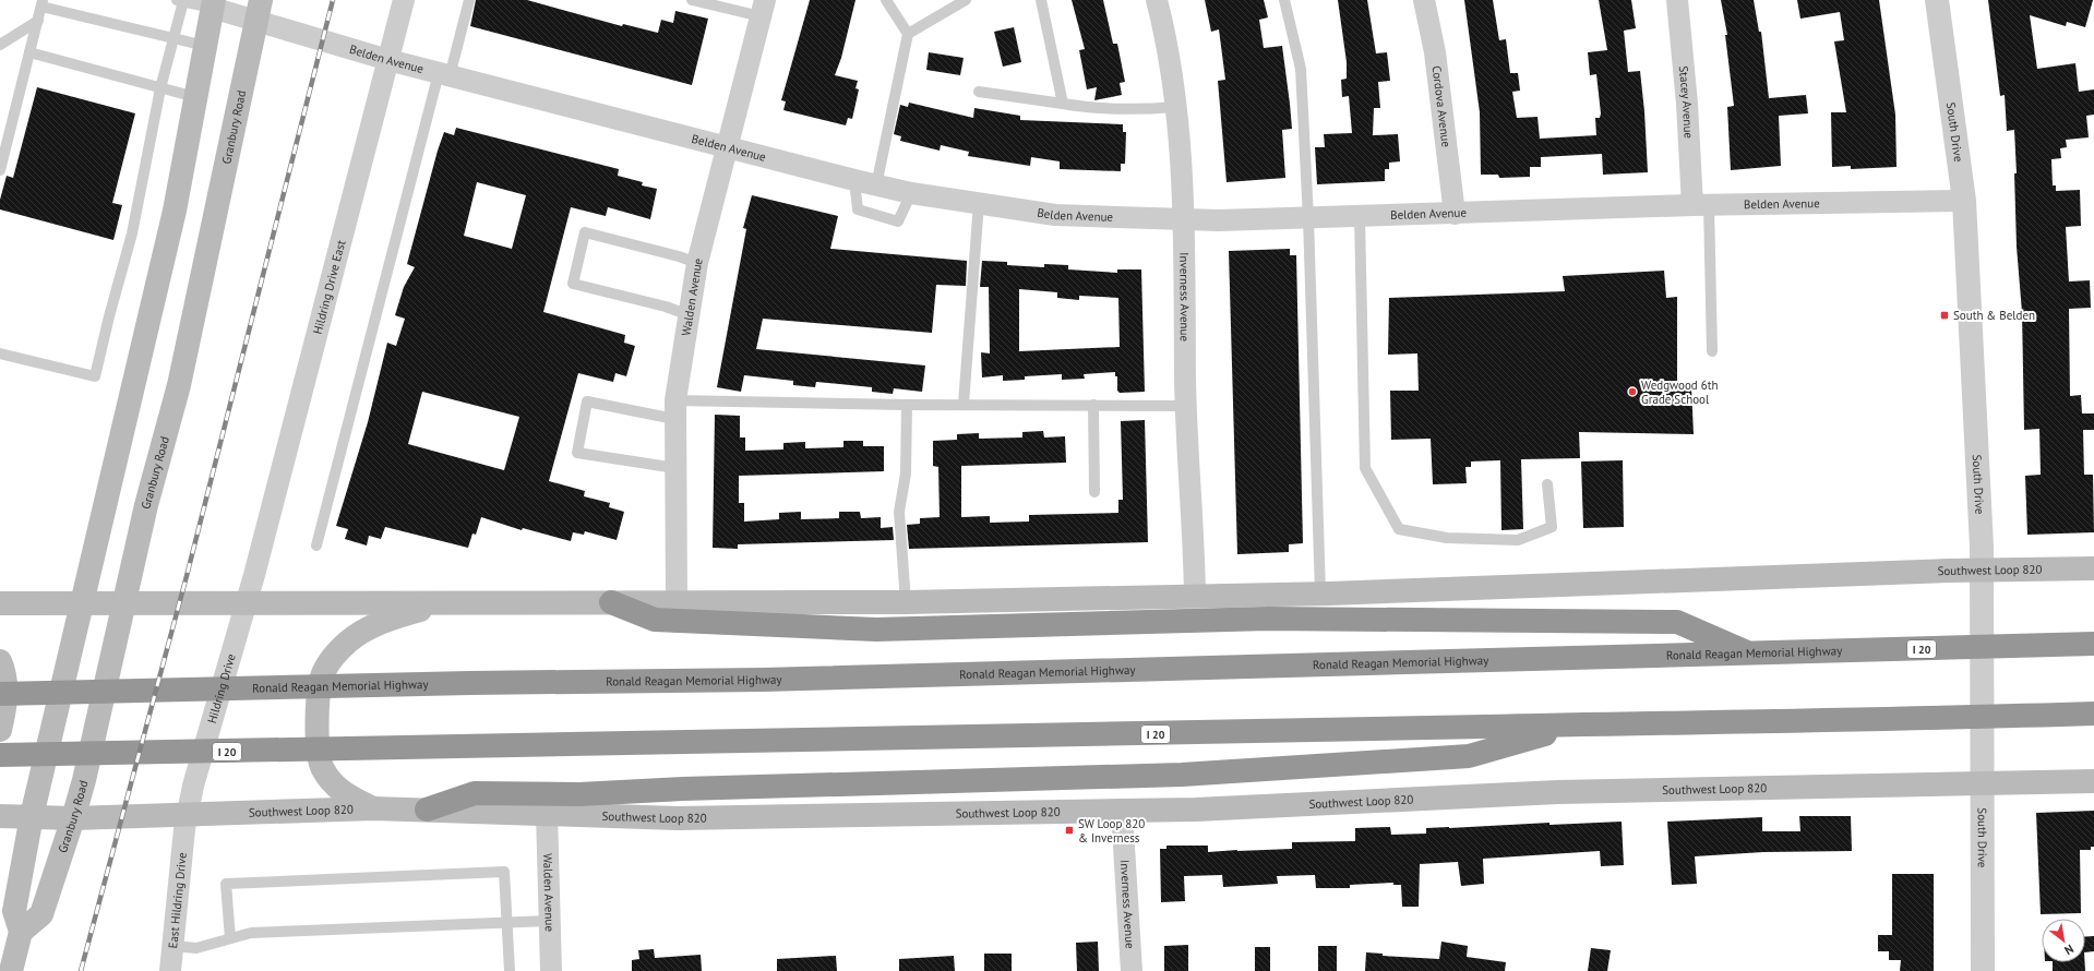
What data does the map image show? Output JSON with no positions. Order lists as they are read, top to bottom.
{
  "streets": {
    "highway": ["I 20", "Ronald Reagan Memorial Highway"],
    "main road": ["Granbury Road", "Southwest Loop 820"],
    "street": [
      "Belden Avenue",
      "Stacey Avenue",
      "Cordova Avenue",
      "South Drive",
      "Hildring Drive East",
      "Walden Avenue",
      "Inverness Avenue",
      "Hildring Drive",
      "East Hildring Drive"
    ]
  },
  "crossings": [
    ["Belden Avenue", "Stacey Avenue"],
    ["Belden Avenue", "Cordova Avenue"],
    ["Belden Avenue", "Granbury Road"],
    ["Belden Avenue", "South Drive"],
    ["Belden Avenue", "Hildring Drive East"],
    ["Belden Avenue", "Walden Avenue"],
    ["Belden Avenue", "Inverness Avenue"],
    ["Granbury Road", "Southwest Loop 820"],
    ["South Drive", "Southwest Loop 820"],
    ["Hildring Drive East", "Hildring Drive"],
    ["Walden Avenue", "Southwest Loop 820"],
    ["Inverness Avenue", "Southwest Loop 820"],
    ["Hildring Drive", "East Hildring Drive"]
  ],
  "places": {
    "transit": ["South & Belden", "SW Loop 820 & Inverness"],
    "other": ["Wedgwood 6th Grade School"]
  },
  "north": "bottom right"
}
